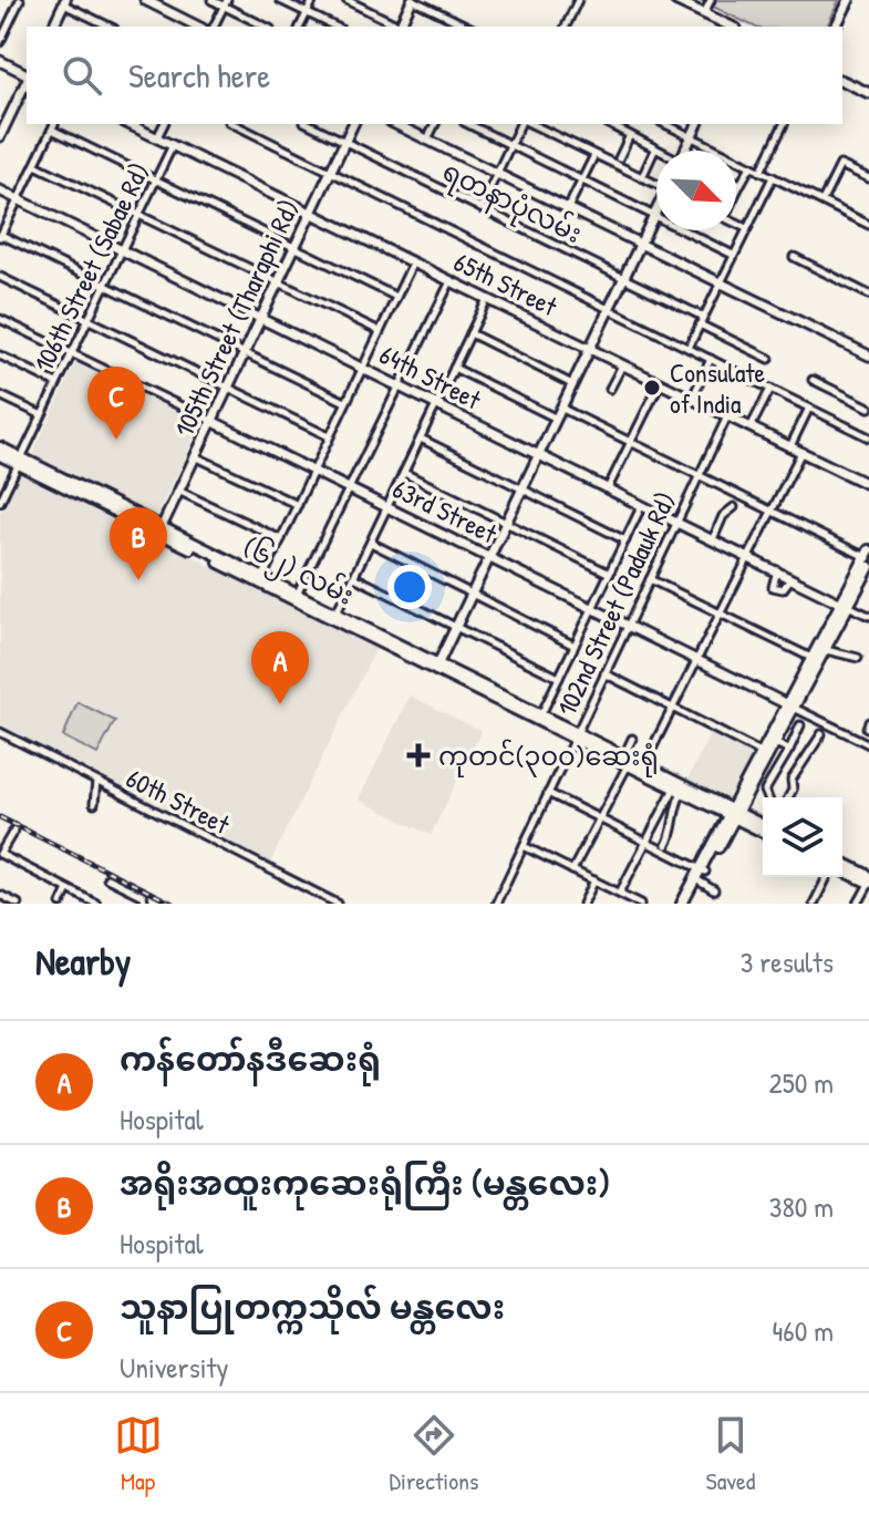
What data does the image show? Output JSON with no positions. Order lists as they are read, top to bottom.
{
  "streets": {
    "main road": ["(၆၂) လမ်း"],
    "street": [
      "ရတနာပုံလမ်း",
      "106th Street (Sabae Rd)",
      "65th Street",
      "105th Street (Tharaphi Rd)",
      "64th Street",
      "63rd Street",
      "102nd Street (Padauk Rd)",
      "60th Street"
    ]
  },
  "crossings": [
    ["ရတနာပုံလမ်း", "105th Street (Tharaphi Rd)"],
    ["106th Street (Sabae Rd)", "65th Street"],
    ["106th Street (Sabae Rd)", "64th Street"],
    ["106th Street (Sabae Rd)", "63rd Street"],
    ["106th Street (Sabae Rd)", "(၆၂) လမ်း"],
    ["65th Street", "105th Street (Tharaphi Rd)"],
    ["65th Street", "102nd Street (Padauk Rd)"],
    ["105th Street (Tharaphi Rd)", "64th Street"],
    ["105th Street (Tharaphi Rd)", "63rd Street"],
    ["105th Street (Tharaphi Rd)", "(၆၂) လမ်း"],
    ["64th Street", "102nd Street (Padauk Rd)"],
    ["63rd Street", "102nd Street (Padauk Rd)"],
    ["(၆၂) လမ်း", "102nd Street (Padauk Rd)"]
  ],
  "places": {
    "other": ["Consulate of India"],
    "health": ["ကုတင်(၃၀၀)ဆေးရုံ"]
  },
  "north": "bottom right",
  "page": {
    "search": "Search here",
    "pins": ["C", "B", "A"],
    "heading": ["Nearby", "3 results"],
    "list": [
      {
        "mark": "A",
        "name": "ကန်တော်နဒီဆေးရုံ",
        "note": "Hospital",
        "value": "250 m"
      },
      {
        "mark": "B",
        "name": "အရိုးအထူးကုဆေးရုံကြီး (မန္တလေး)",
        "note": "Hospital",
        "value": "380 m"
      },
      {
        "mark": "C",
        "name": "သူနာပြုတက္ကသိုလ် မန္တလေး",
        "note": "University",
        "value": "460 m"
      }
    ],
    "nav": ["Map", "Directions", "Saved"]
  }
}
